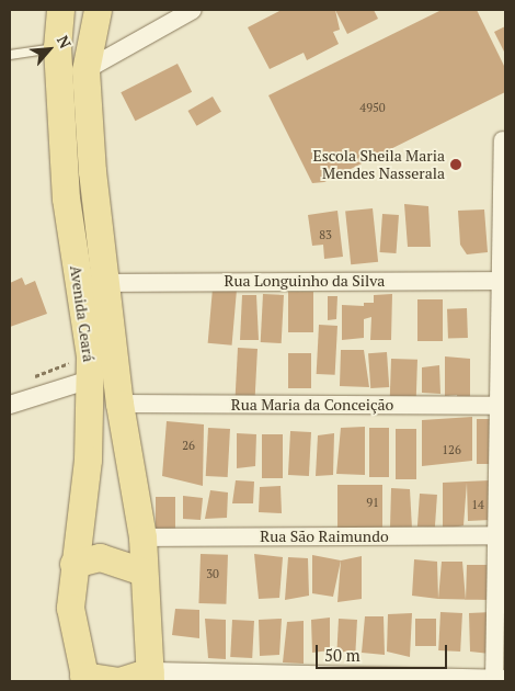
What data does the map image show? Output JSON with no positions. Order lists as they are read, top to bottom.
{
  "streets": {
    "main road": ["Avenida Ceará"],
    "street": ["Rua Longuinho da Silva", "Rua Maria da Conceição", "Rua São Raimundo"]
  },
  "crossings": [
    ["Rua Longuinho da Silva", "Avenida Ceará"],
    ["Avenida Ceará", "Rua Maria da Conceição"],
    ["Avenida Ceará", "Rua São Raimundo"]
  ],
  "places": ["Escola Sheila Maria Mendes Nasserala"],
  "house_numbers": [
    "4950",
    "83",
    "26",
    "126",
    "91",
    "14",
    "30"
  ],
  "scale_bar": "50 m",
  "north": "top right"
}
